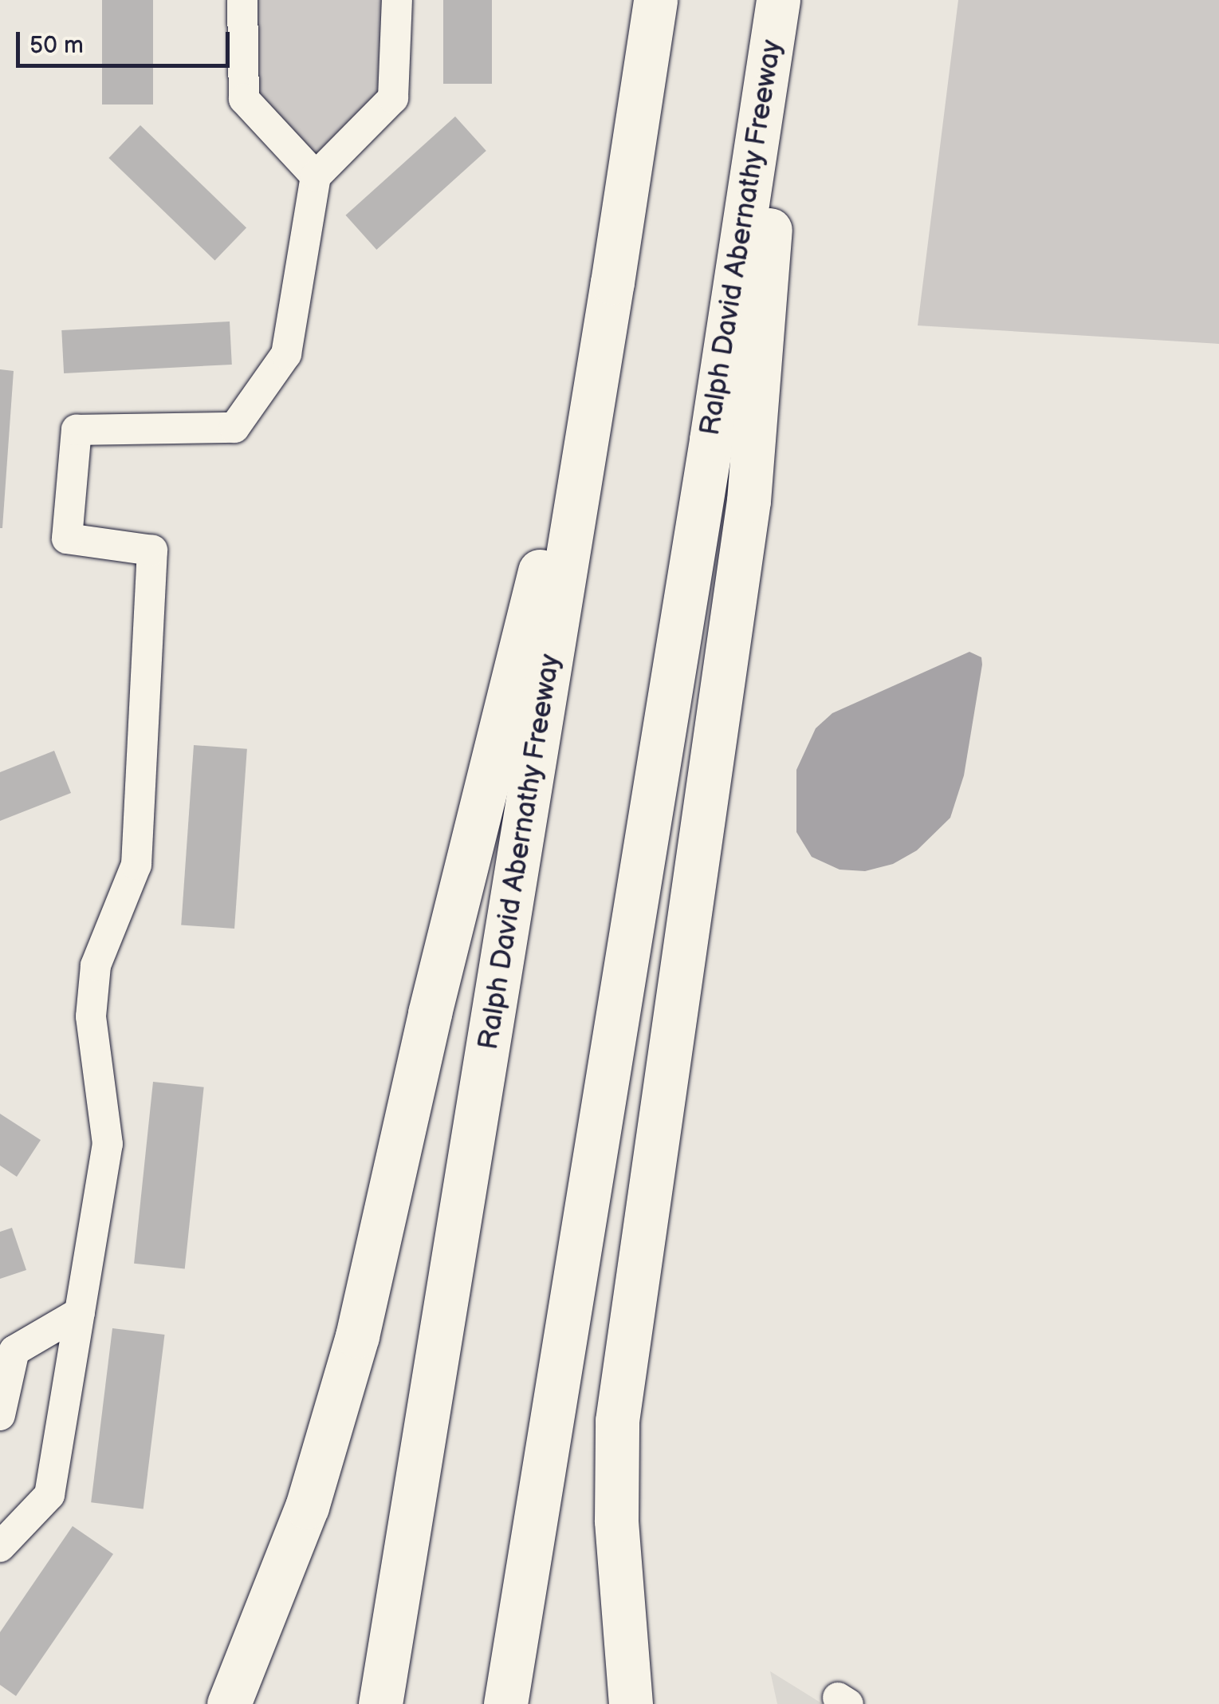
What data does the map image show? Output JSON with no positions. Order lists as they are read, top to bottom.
{
  "streets": {
    "highway": ["Ralph David Abernathy Freeway"]
  },
  "scale_bar": "50 m"
}
